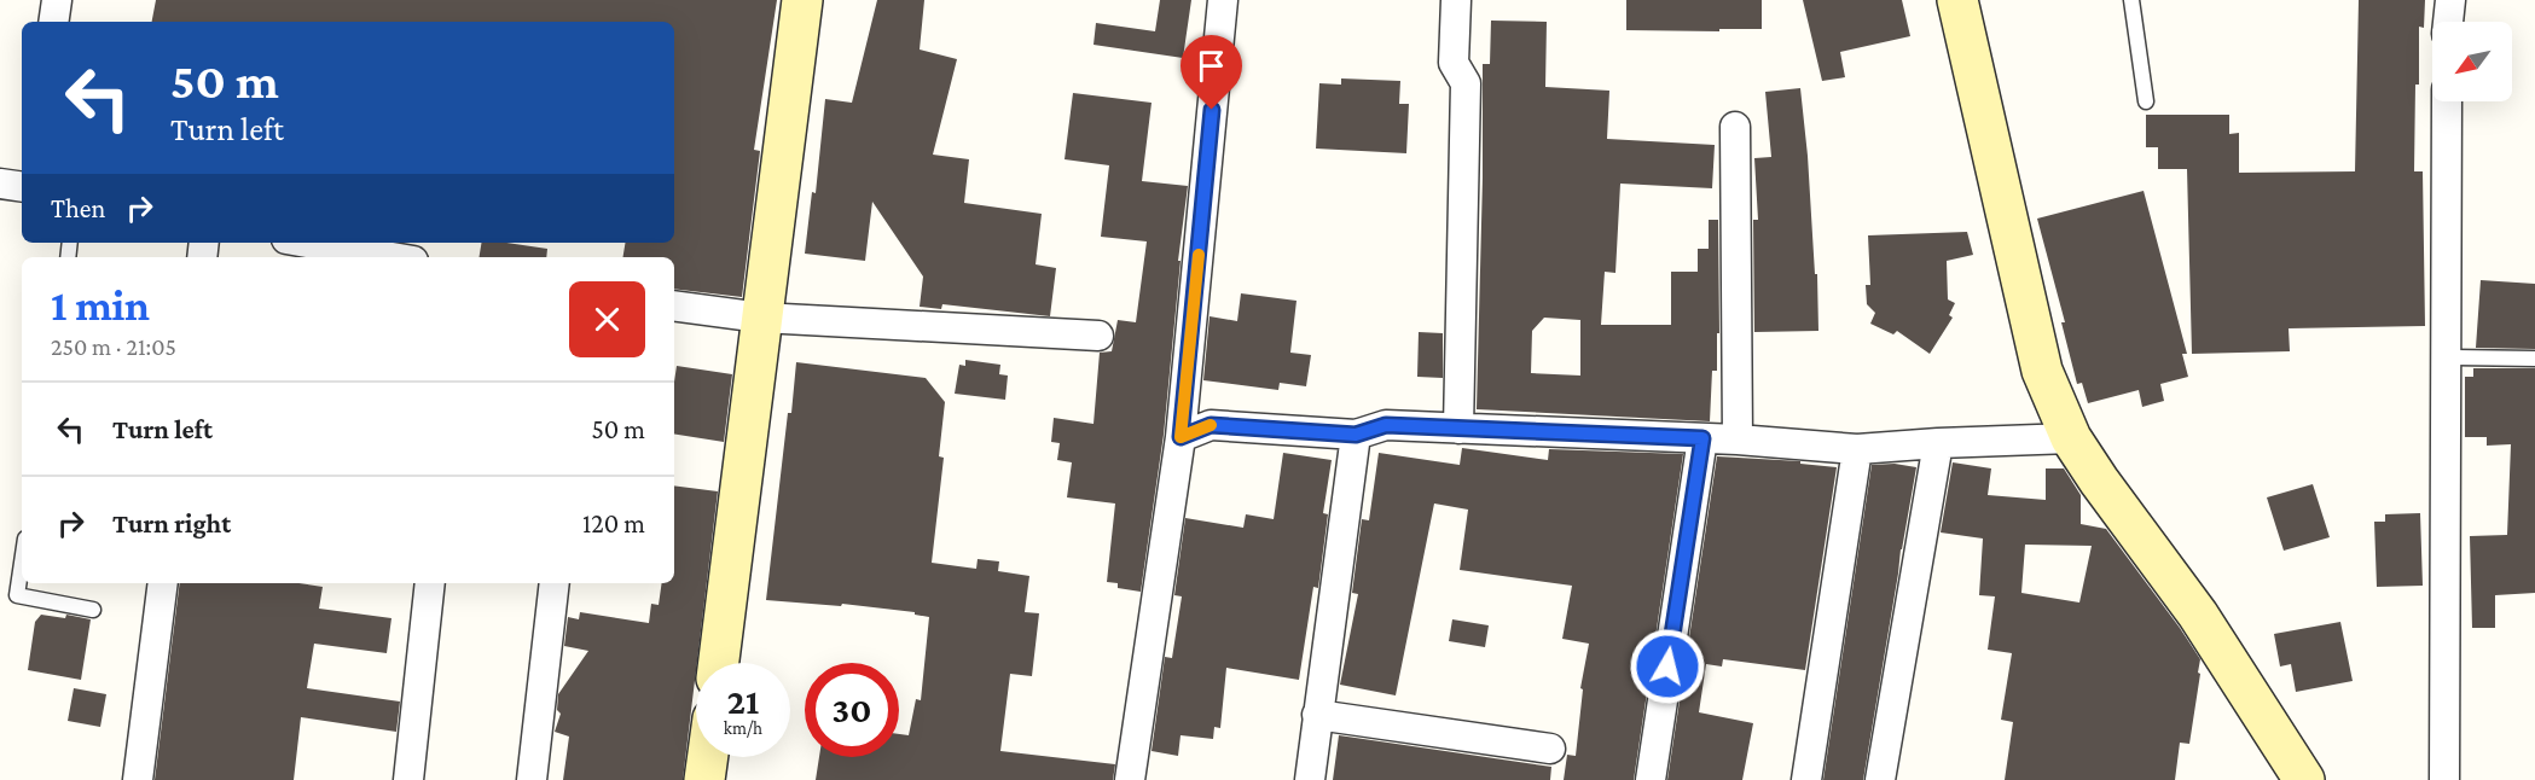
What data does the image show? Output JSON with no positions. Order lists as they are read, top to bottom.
{
  "north": "bottom left",
  "page": {
    "turn": ["50 m", "Turn left"],
    "then": "Then",
    "heading": ["1 min", "250 m · 21:05"],
    "list": [
      {
        "name": "Turn left",
        "value": "50 m"
      },
      {
        "name": "Turn right",
        "value": "120 m"
      }
    ],
    "speed": "21 km/h",
    "limit": "30"
  }
}
